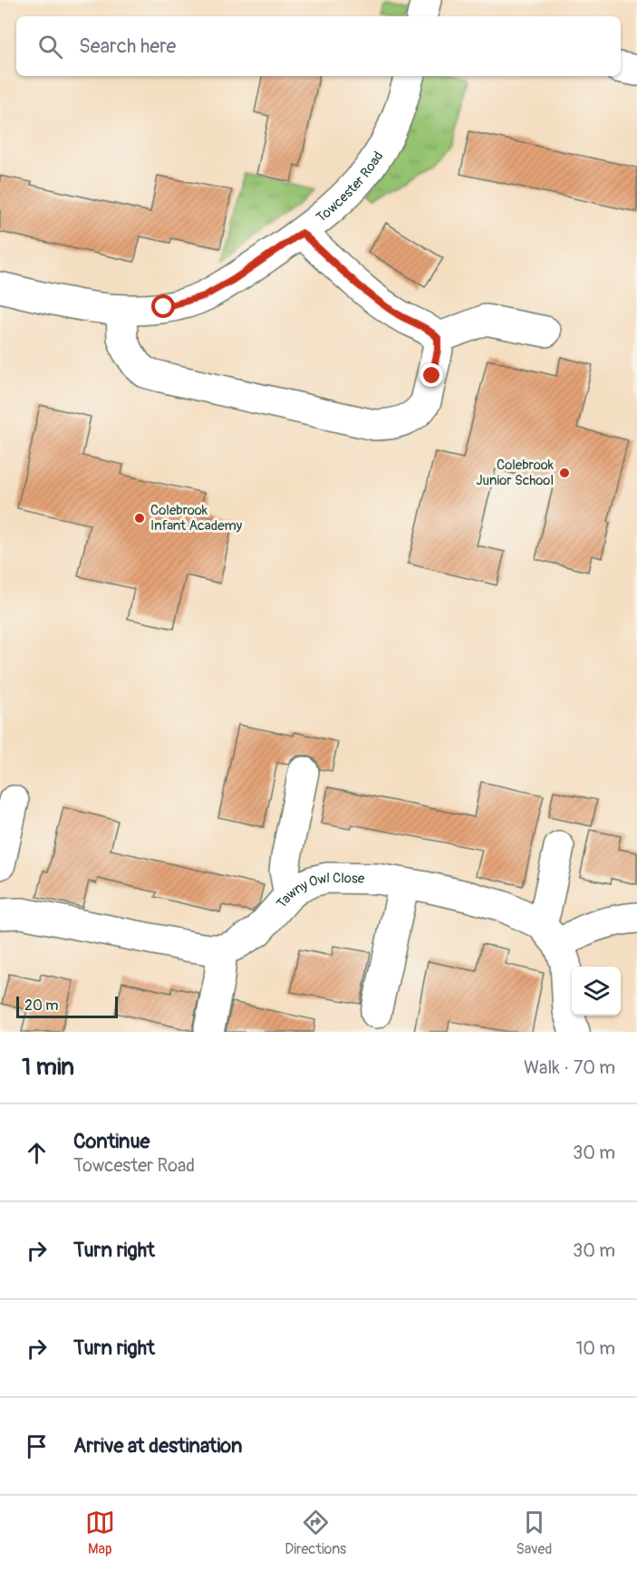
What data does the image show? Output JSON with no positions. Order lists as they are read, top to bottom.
{
  "streets": {
    "street": ["Towcester Road", "Tawny Owl Close"]
  },
  "places": ["Colebrook Junior School", "Colebrook Infant Academy"],
  "scale_bar": "20 m",
  "page": {
    "search": "Search here",
    "scale": "20 m",
    "heading": ["1 min", "Walk · 70 m"],
    "list": [
      ["Continue", "Towcester Road", "30 m"],
      ["Turn right", "30 m"],
      ["Turn right", "10 m"],
      "Arrive at destination"
    ],
    "nav": ["Map", "Directions", "Saved"]
  }
}
